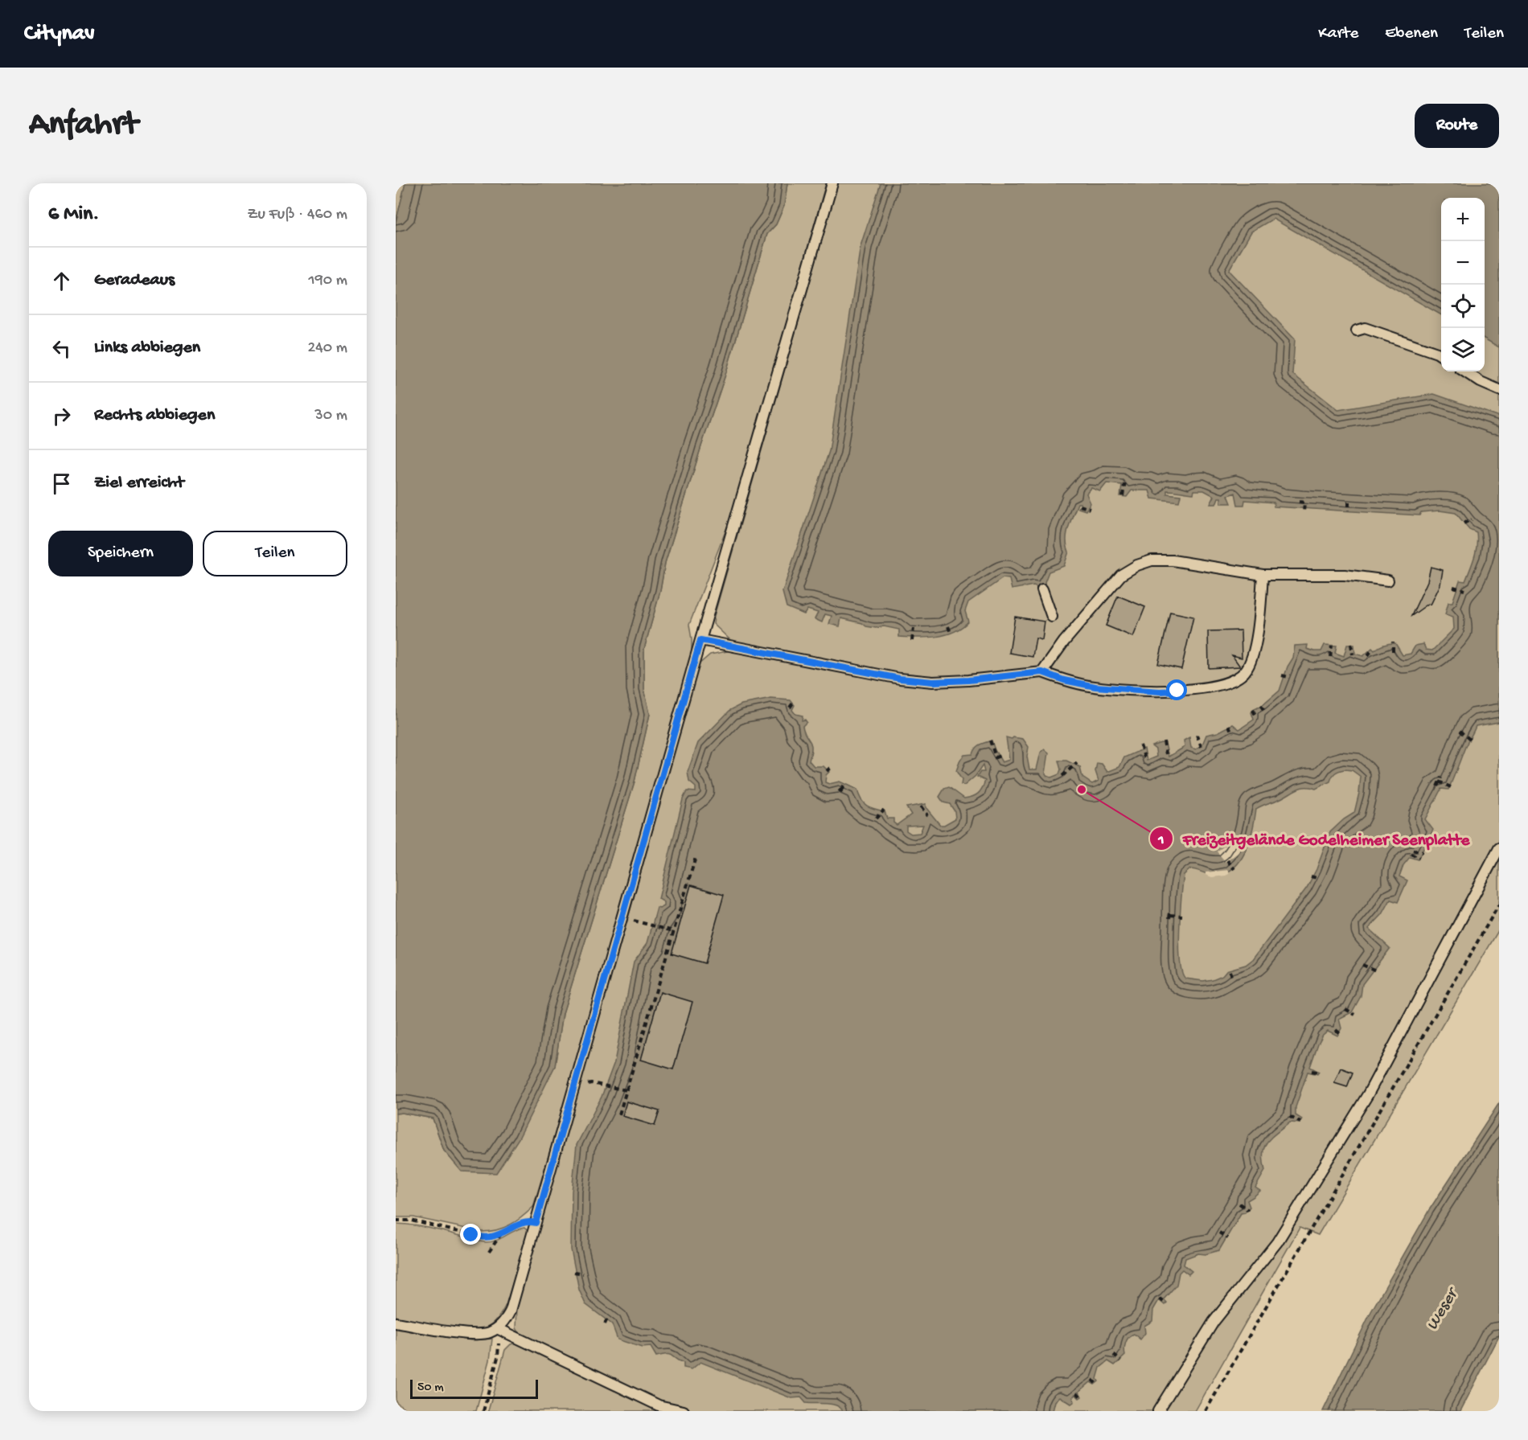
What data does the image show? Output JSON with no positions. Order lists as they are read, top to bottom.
{
  "water": ["Weser"],
  "places": ["Freizeitgelände Godelheimer Seenplatte"],
  "scale_bar": "50 m",
  "page": {
    "header": "Citynav",
    "nav": ["Karte", "Ebenen", "Teilen"],
    "buttons": [
      "Route",
      ["Speichern", "Teilen"]
    ],
    "title": "Anfahrt",
    "heading": ["6 Min.", "Zu Fuß · 460 m"],
    "map_buttons": ["+", "−"],
    "list": [
      ["Geradeaus", "190 m"],
      ["Links abbiegen", "240 m"],
      ["Rechts abbiegen", "30 m"],
      "Ziel erreicht"
    ],
    "scale": "50 m"
  }
}
